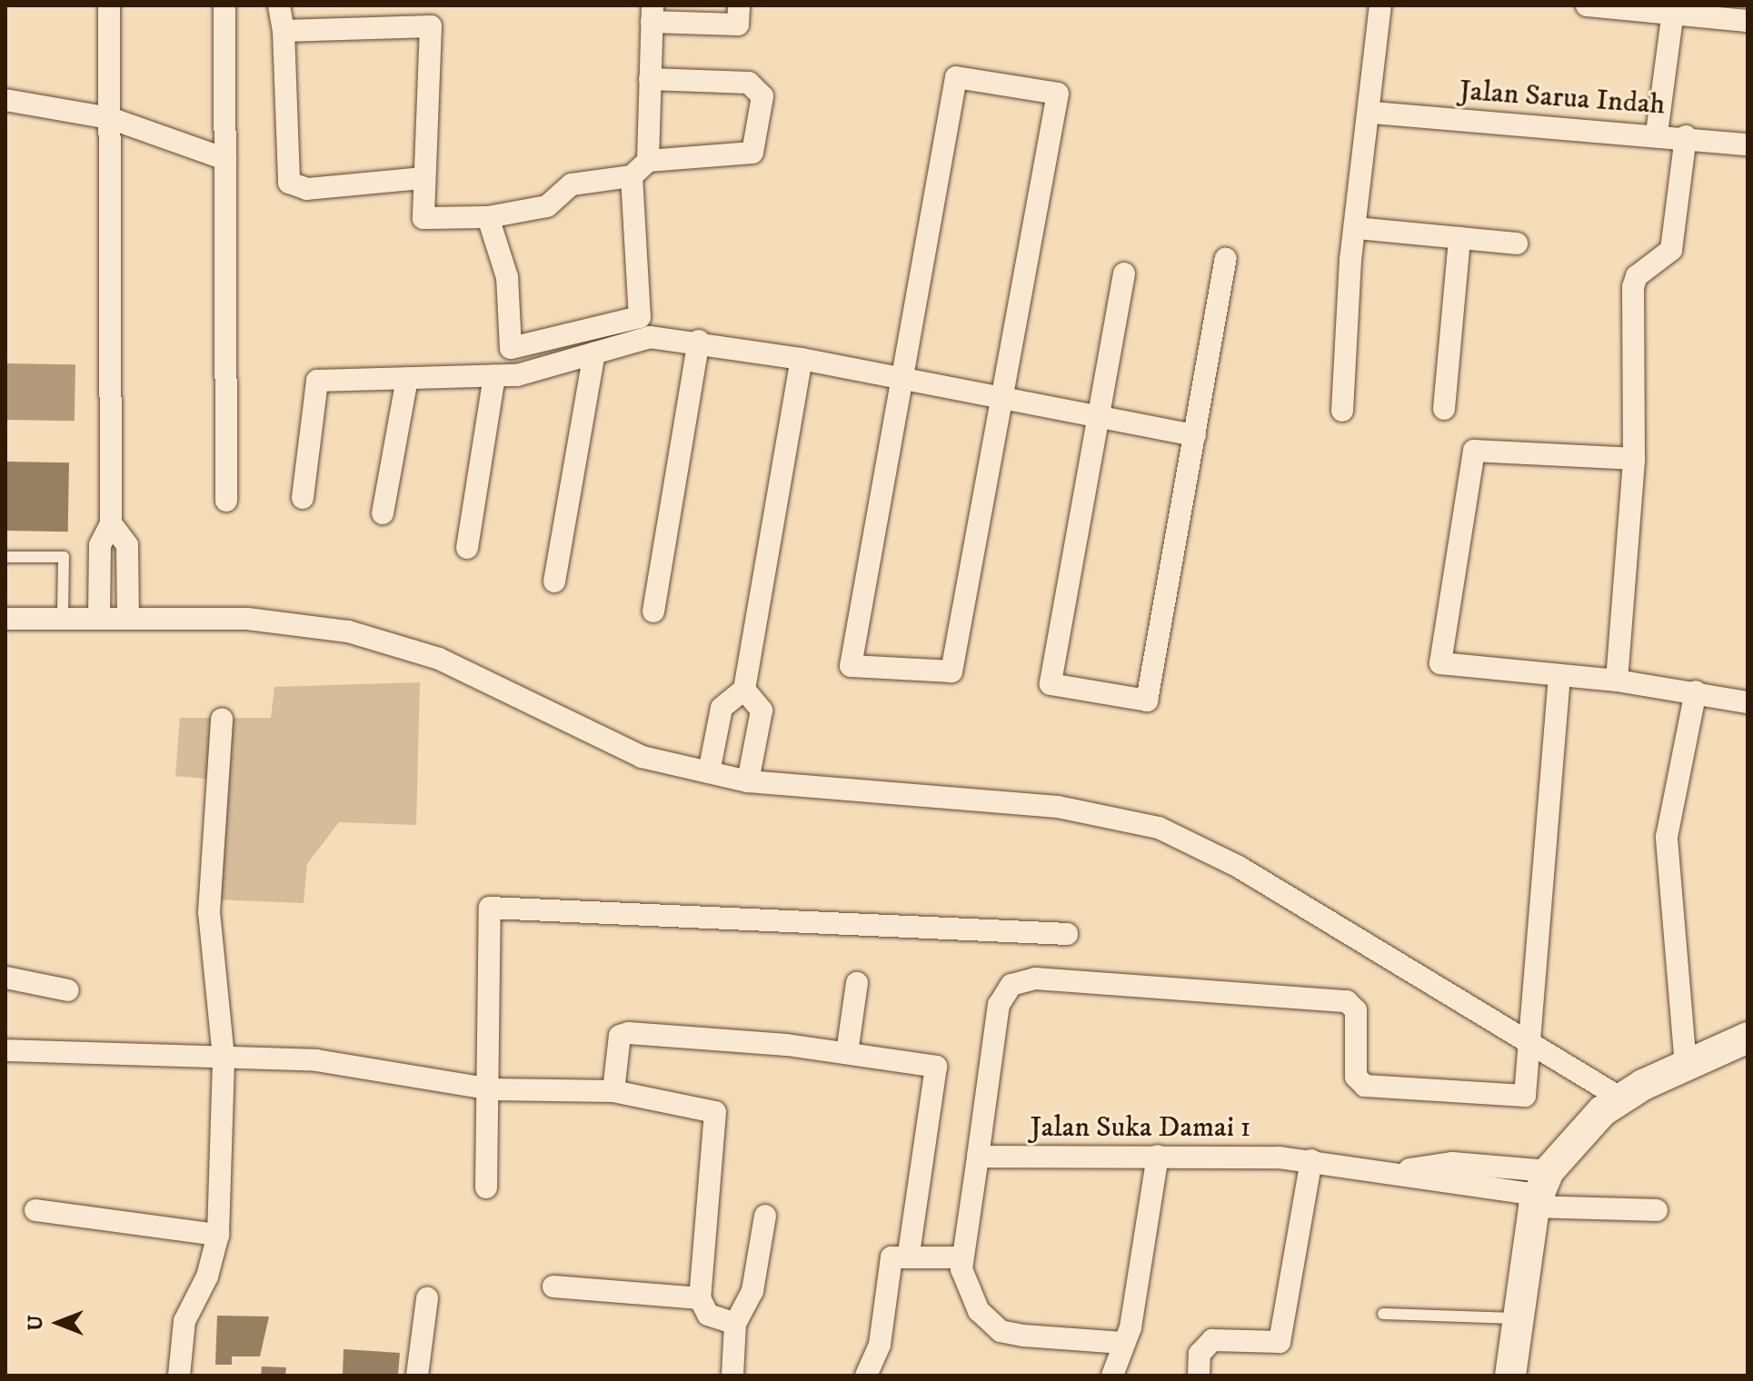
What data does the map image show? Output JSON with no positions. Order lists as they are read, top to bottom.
{
  "streets": {
    "street": ["Jalan Sarua Indah", "Jalan Suka Damai 1"]
  },
  "north": "left"
}
